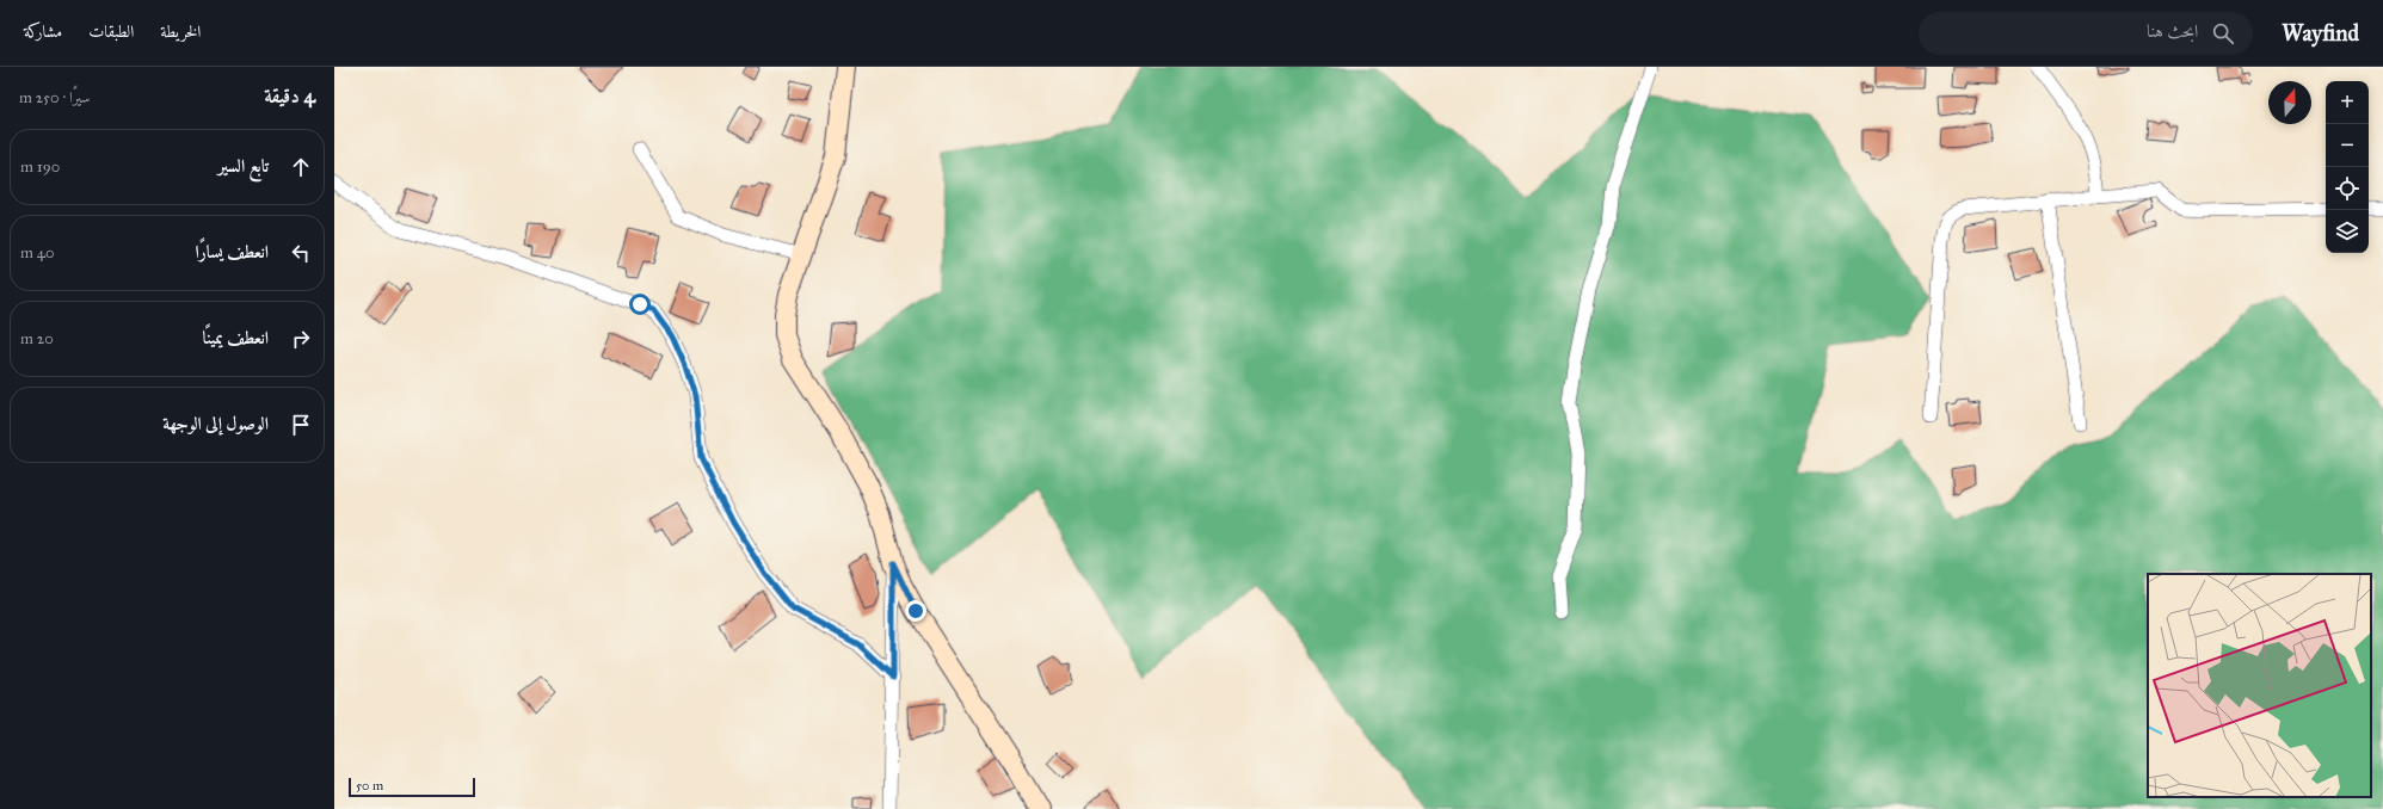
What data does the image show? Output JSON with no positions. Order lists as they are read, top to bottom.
{
  "scale_bar": "50 m",
  "north": "top",
  "page": {
    "header": "Wayfind",
    "search": "ابحث هنا",
    "nav": ["الخريطة", "الطبقات", "مشاركة"],
    "heading": ["4 دقيقة", "سيرًا · 250 m"],
    "map_buttons": ["+", "−"],
    "list": [
      ["تابع السير", "190 m"],
      ["انعطف يسارًا", "40 m"],
      ["انعطف يمينًا", "20 m"],
      "الوصول إلى الوجهة"
    ],
    "scale": "50 m"
  }
}
